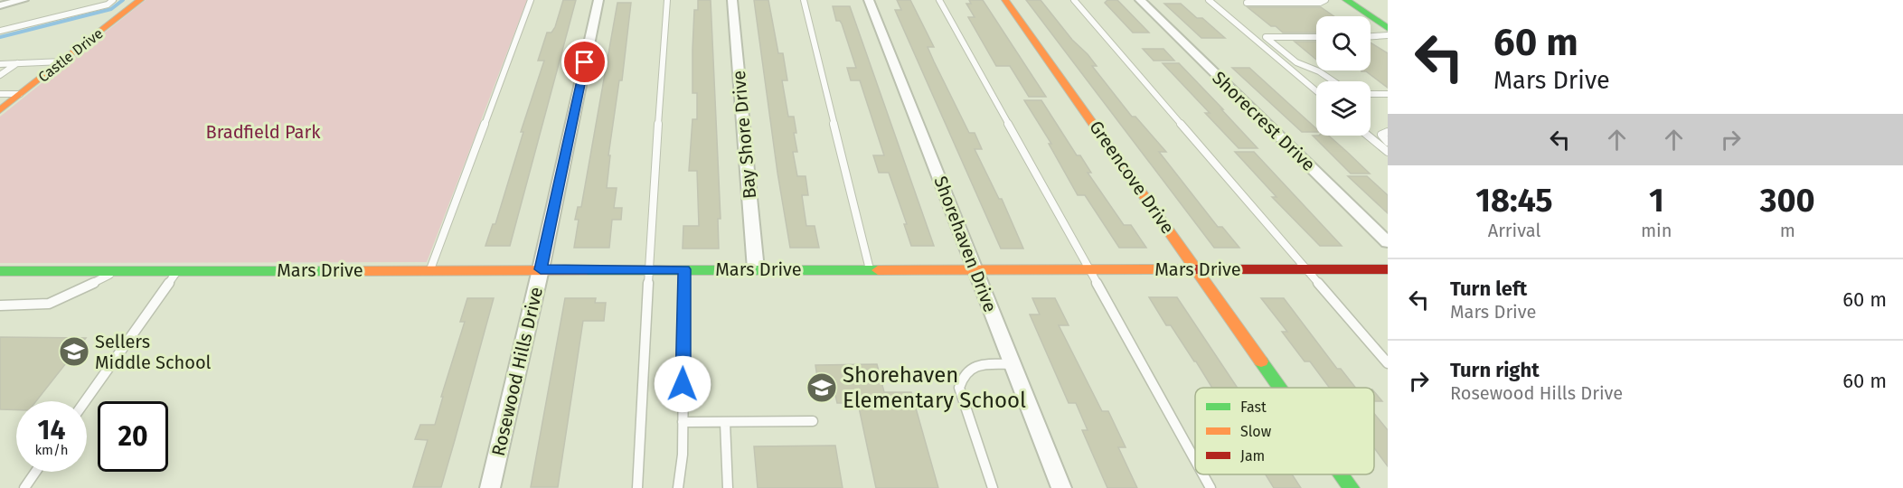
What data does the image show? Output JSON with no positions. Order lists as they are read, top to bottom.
{
  "streets": {
    "street": [
      "Castle Drive",
      "Shorecrest Drive",
      "Bay Shore Drive",
      "Greencove Drive",
      "Shorehaven Drive",
      "Mars Drive",
      "Rosewood Hills Drive"
    ]
  },
  "crossings": [
    ["Bay Shore Drive", "Mars Drive"],
    ["Greencove Drive", "Mars Drive"],
    ["Shorehaven Drive", "Mars Drive"],
    ["Mars Drive", "Rosewood Hills Drive"]
  ],
  "parks": ["Bradfield Park"],
  "places": {
    "school or university": ["Sellers Middle School", "Shorehaven Elementary School"]
  },
  "legend": ["Fast", "Slow", "Jam"],
  "page": {
    "turn": ["60 m", "Mars Drive"],
    "eta": [
      "18:45",
      "Arrival",
      "1",
      "min",
      "300",
      "m"
    ],
    "list": [
      {
        "name": "Turn left",
        "note": "Mars Drive",
        "value": "60 m"
      },
      {
        "name": "Turn right",
        "note": "Rosewood Hills Drive",
        "value": "60 m"
      }
    ],
    "speed": "14 km/h",
    "limit": "20"
  }
}
